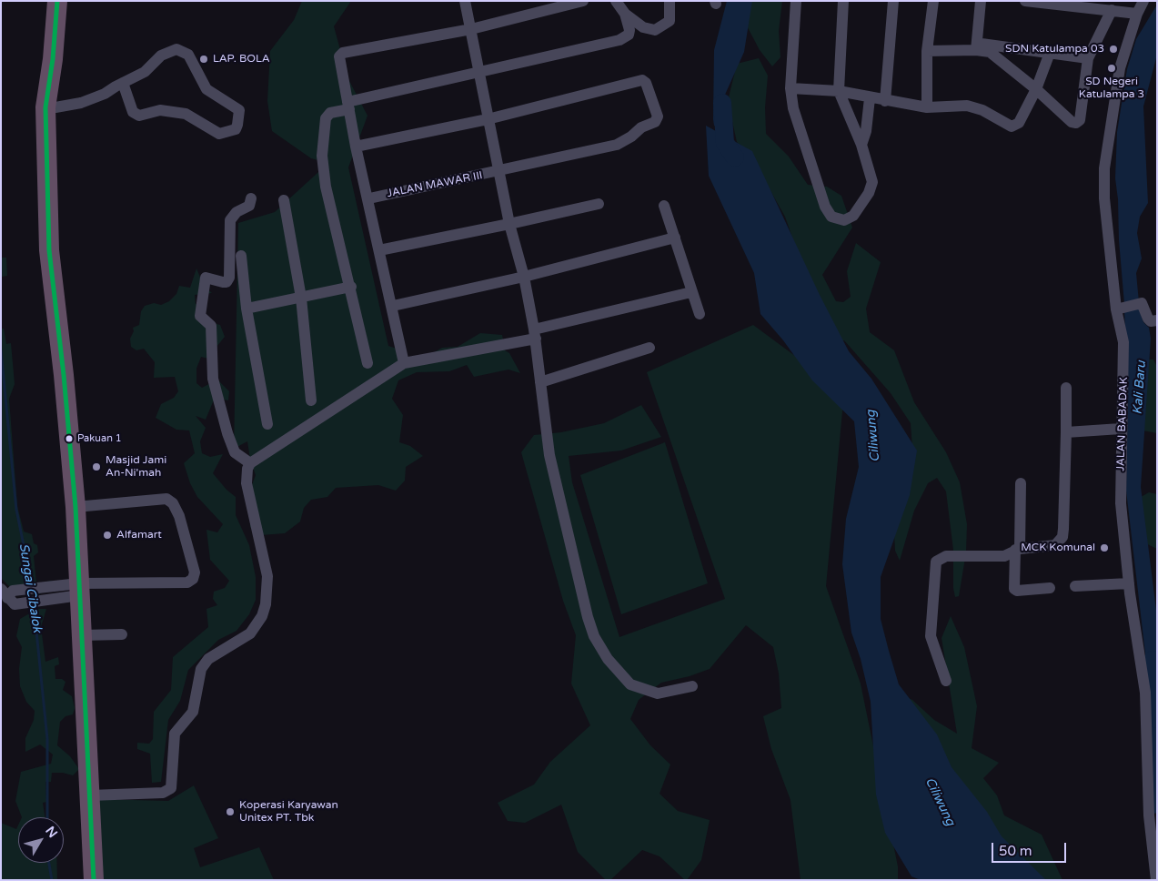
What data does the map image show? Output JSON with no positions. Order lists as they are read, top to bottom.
{
  "streets": {
    "street": ["JALAN MAWAR III", "JALAN BABADAK"]
  },
  "water": ["Kali Baru", "Ciliwung", "Sungai Cibalok"],
  "places": [
    "SDN Katulampa 03",
    "LAP. BOLA",
    "SD Negeri Katulampa 3",
    "Pakuan 1",
    "Masjid Jami An-Ni'mah",
    "Alfamart",
    "MCK Komunal",
    "Koperasi Karyawan Unitex PT. Tbk"
  ],
  "scale_bar": "50 m",
  "north": "top right"
}
